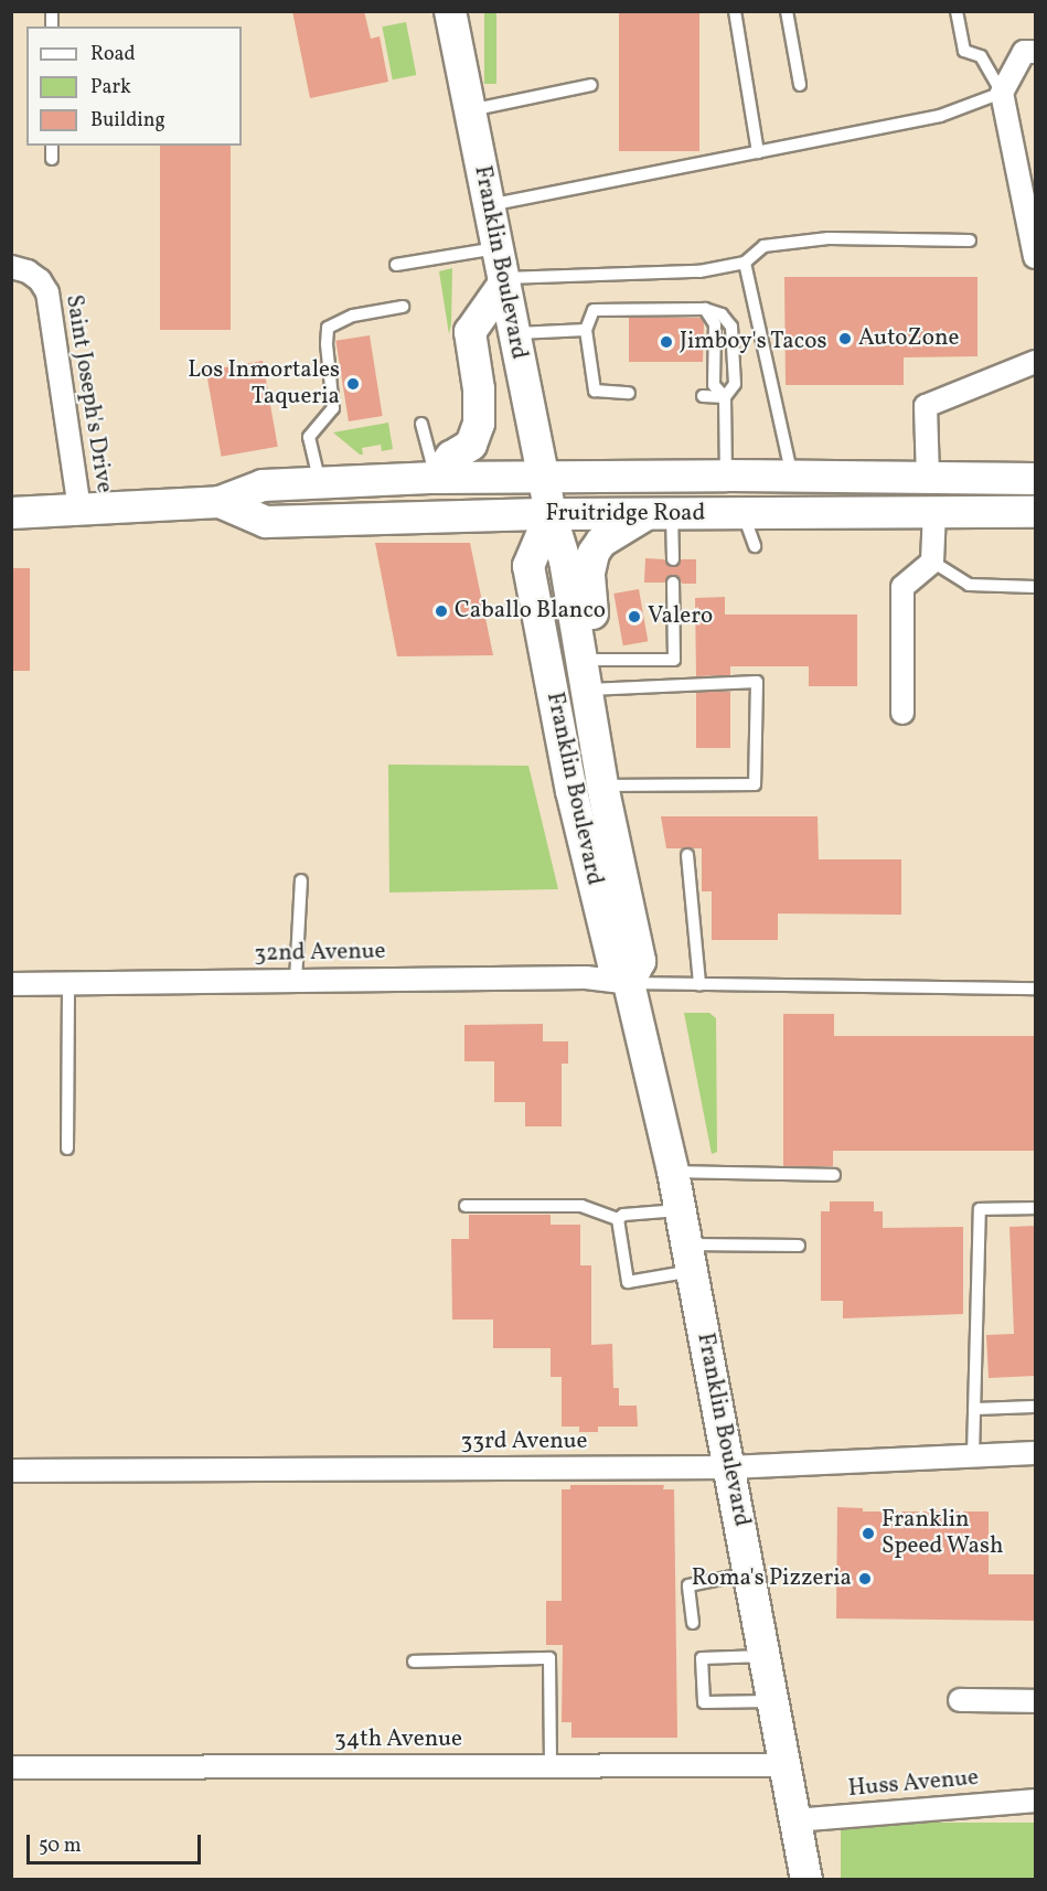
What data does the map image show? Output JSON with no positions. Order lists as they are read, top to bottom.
{
  "streets": {
    "main road": ["Franklin Boulevard", "Fruitridge Road"],
    "street": [
      "Saint Joseph's Drive",
      "32nd Avenue",
      "33rd Avenue",
      "34th Avenue",
      "Huss Avenue"
    ]
  },
  "crossings": [
    ["Franklin Boulevard", "Fruitridge Road"],
    ["Franklin Boulevard", "32nd Avenue"],
    ["Franklin Boulevard", "33rd Avenue"],
    ["Franklin Boulevard", "34th Avenue"],
    ["Franklin Boulevard", "Huss Avenue"],
    ["Saint Joseph's Drive", "Fruitridge Road"]
  ],
  "places": [
    "AutoZone",
    "Jimboy's Tacos",
    "Los Inmortales Taqueria",
    "Caballo Blanco",
    "Valero",
    "Franklin Speed Wash",
    "Roma's Pizzeria"
  ],
  "legend": ["Road", "Park", "Building"],
  "scale_bar": "50 m"
}
